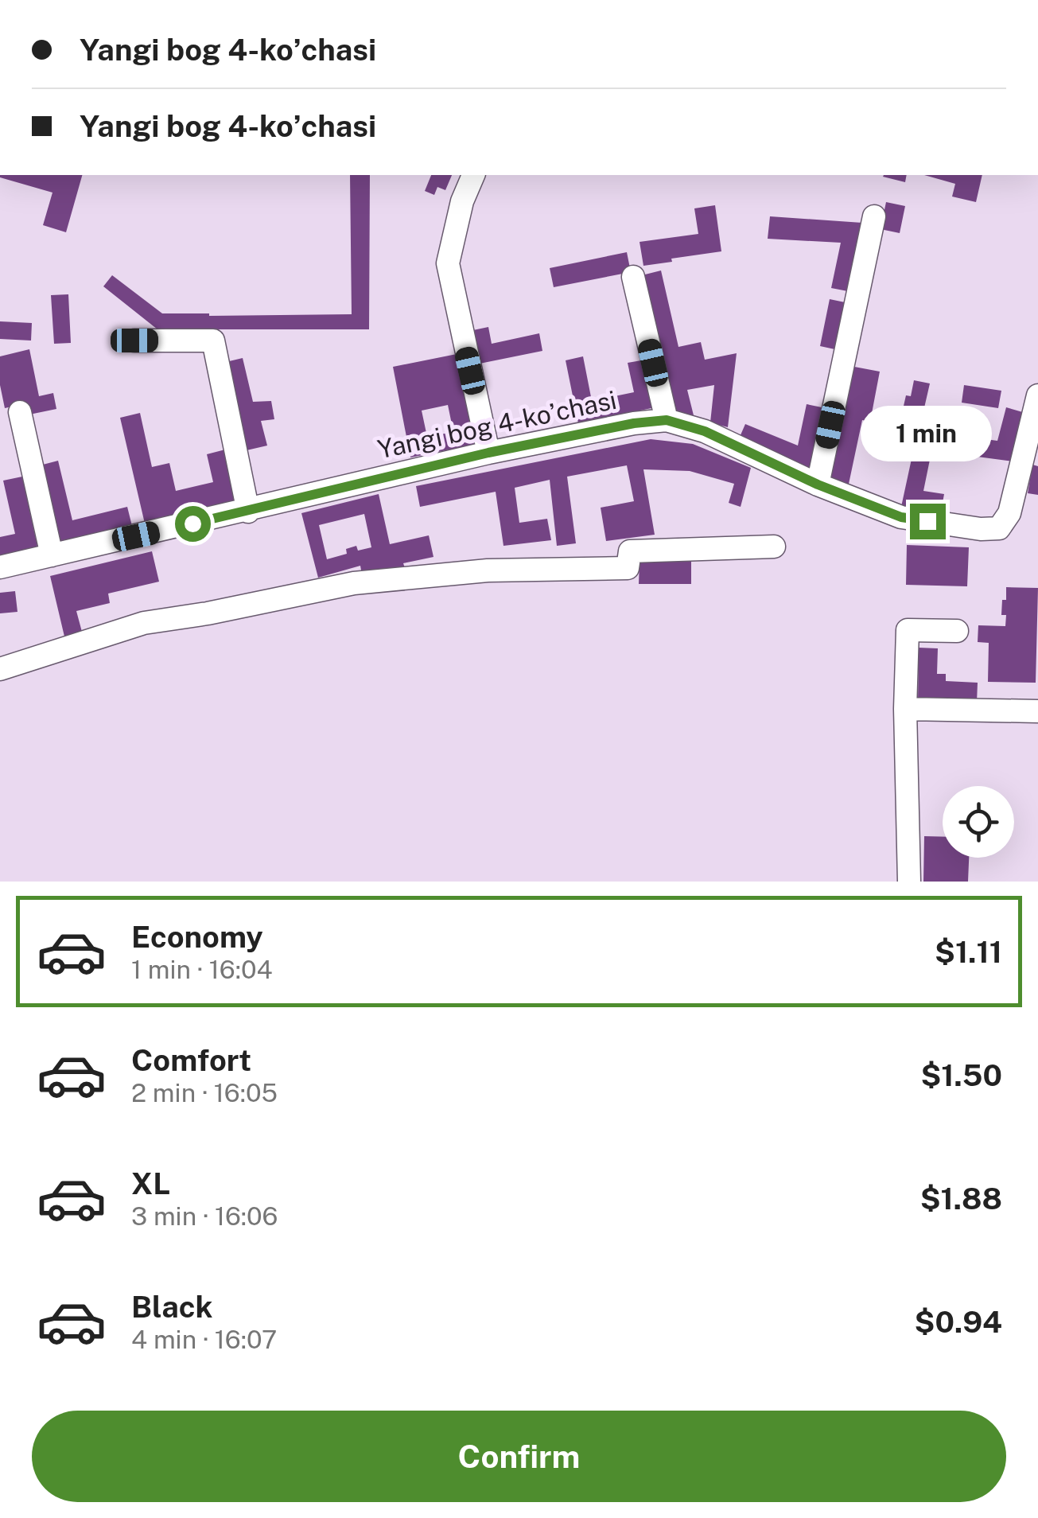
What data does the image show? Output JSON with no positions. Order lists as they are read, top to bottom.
{
  "streets": {
    "street": ["Yangi bog 4-koʼchasi"]
  },
  "page": {
    "banner": ["Yangi bog 4-koʼchasi", "Yangi bog 4-koʼchasi"],
    "bubble": "1 min",
    "list": [
      {
        "name": "Economy",
        "note": "1 min · 16:04",
        "value": "$1.11"
      },
      {
        "name": "Comfort",
        "note": "2 min · 16:05",
        "value": "$1.50"
      },
      {
        "name": "XL",
        "note": "3 min · 16:06",
        "value": "$1.88"
      },
      {
        "name": "Black",
        "note": "4 min · 16:07",
        "value": "$0.94"
      }
    ],
    "buttons": "Confirm"
  }
}
